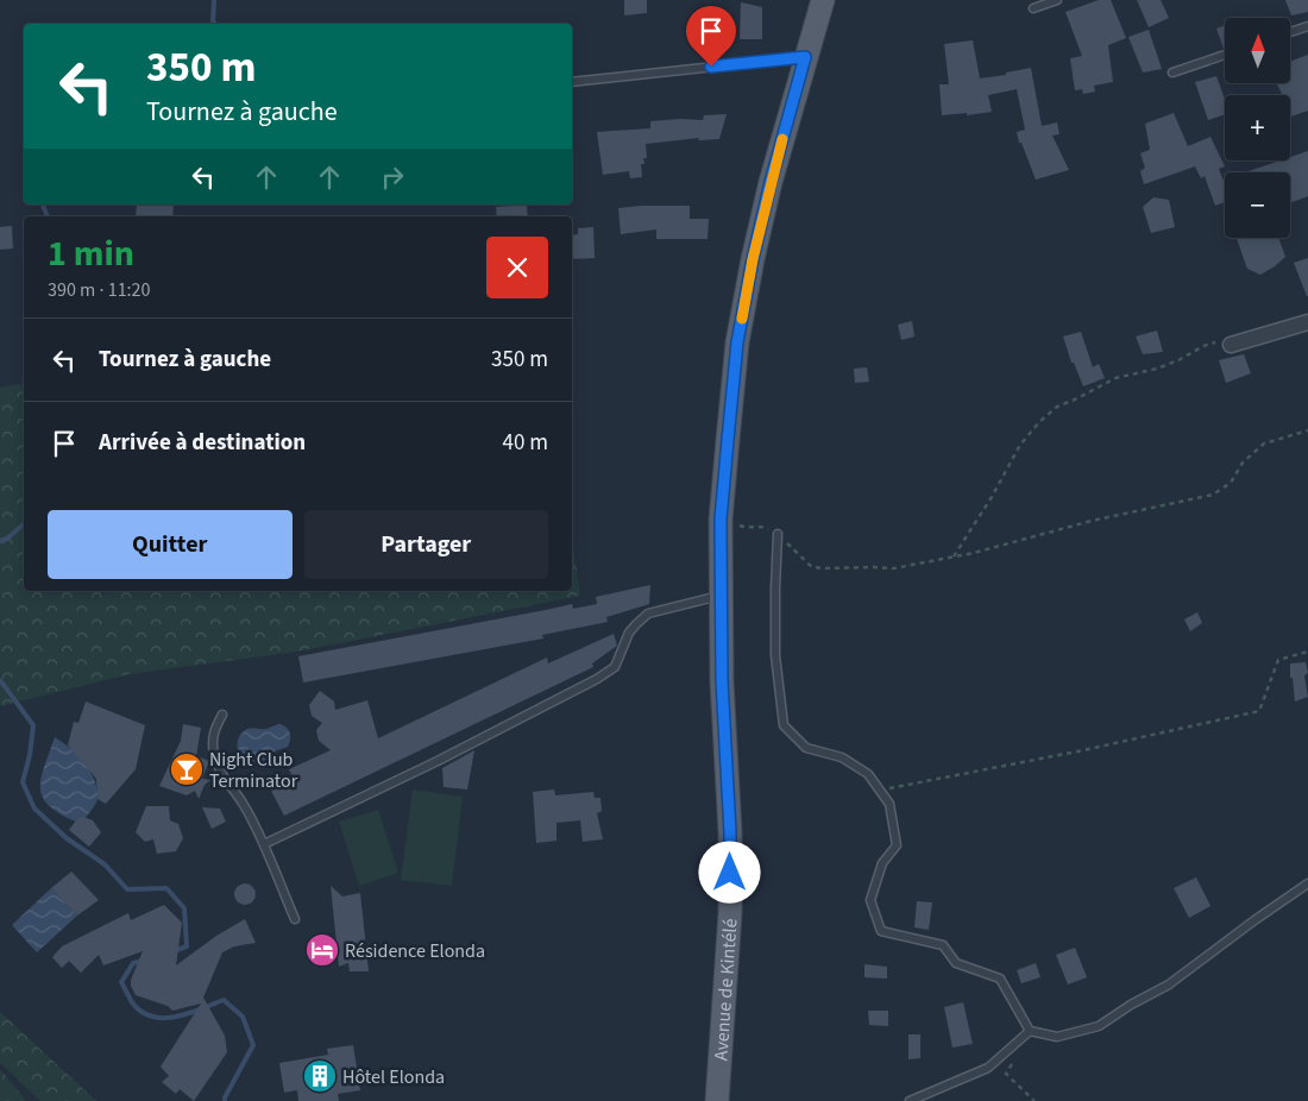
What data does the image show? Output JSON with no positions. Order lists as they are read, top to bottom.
{
  "streets": {
    "main road": ["Avenue de Kintélé"]
  },
  "places": {
    "bar": ["Night Club Terminator"],
    "hotel": ["Résidence Elonda"],
    "building": ["Hôtel Elonda"]
  },
  "north": "top",
  "page": {
    "map_buttons": ["+", "−"],
    "turn": ["350 m", "Tournez à gauche"],
    "heading": ["1 min", "390 m · 11:20"],
    "list": [
      {
        "name": "Tournez à gauche",
        "value": "350 m"
      },
      {
        "name": "Arrivée à destination",
        "value": "40 m"
      }
    ],
    "buttons": ["Quitter", "Partager"]
  }
}
